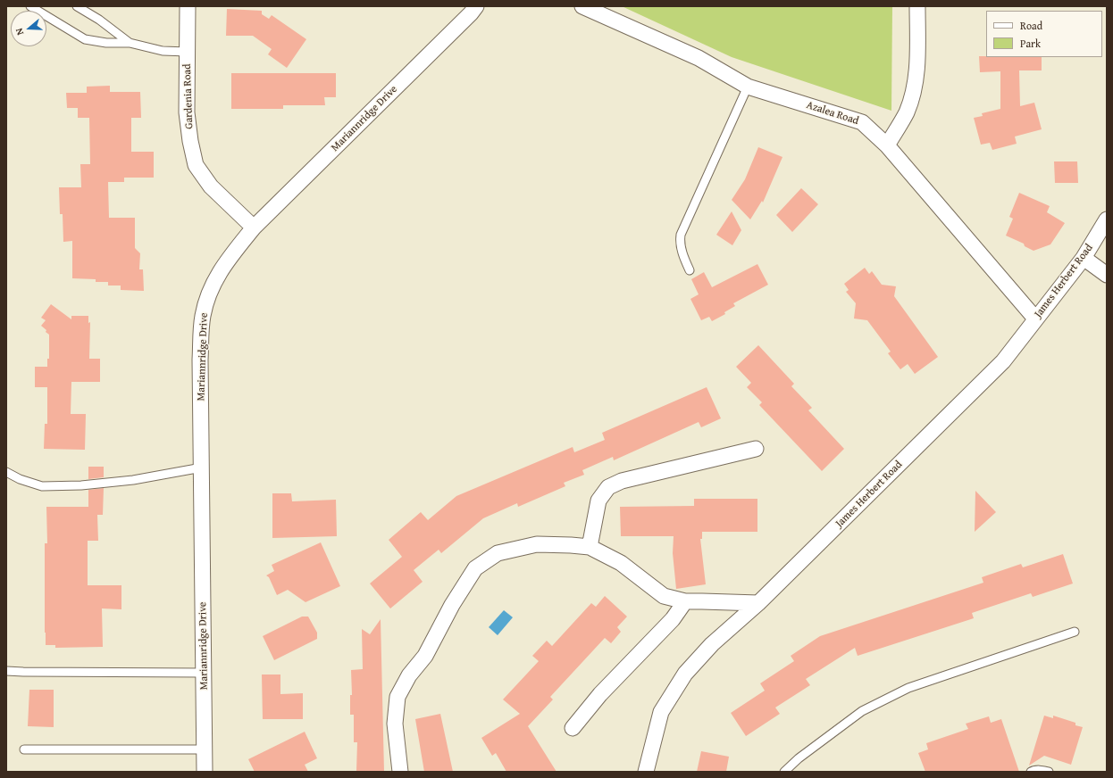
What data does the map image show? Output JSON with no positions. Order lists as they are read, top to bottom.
{
  "streets": {
    "street": [
      "Gardenia Road",
      "Azalea Road",
      "Mariannridge Drive",
      "James Herbert Road"
    ]
  },
  "crossings": [
    ["Gardenia Road", "Mariannridge Drive"],
    ["Azalea Road", "James Herbert Road"]
  ],
  "legend": ["Road", "Park"],
  "north": "left"
}
